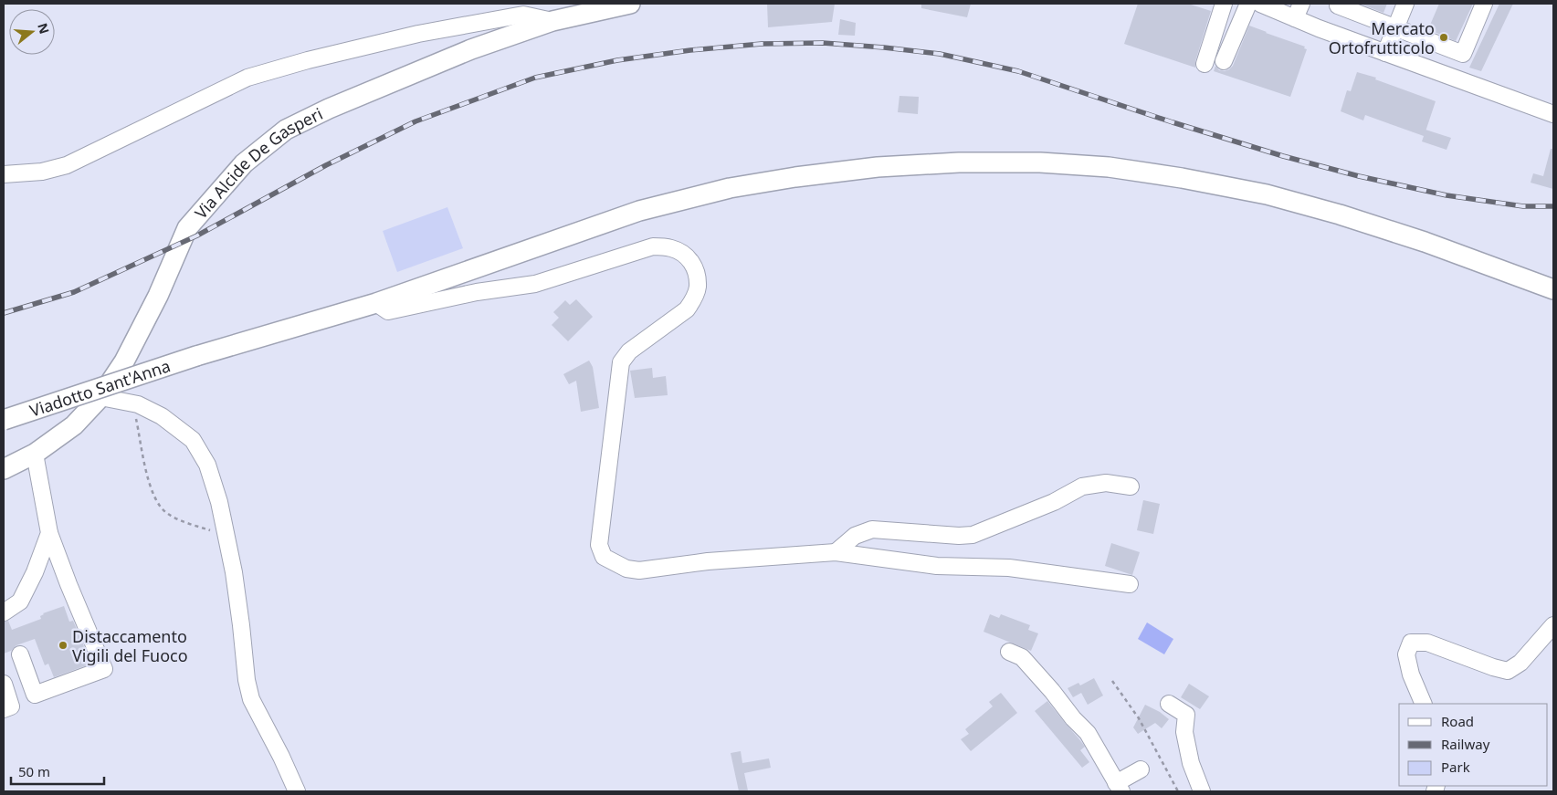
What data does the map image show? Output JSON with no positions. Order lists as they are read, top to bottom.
{
  "streets": {
    "main road": ["Via Alcide De Gasperi", "Viadotto Sant'Anna"]
  },
  "places": ["Mercato Ortofrutticolo", "Distaccamento Vigili del Fuoco"],
  "legend": ["Road", "Railway", "Park"],
  "scale_bar": "50 m",
  "north": "right"
}
